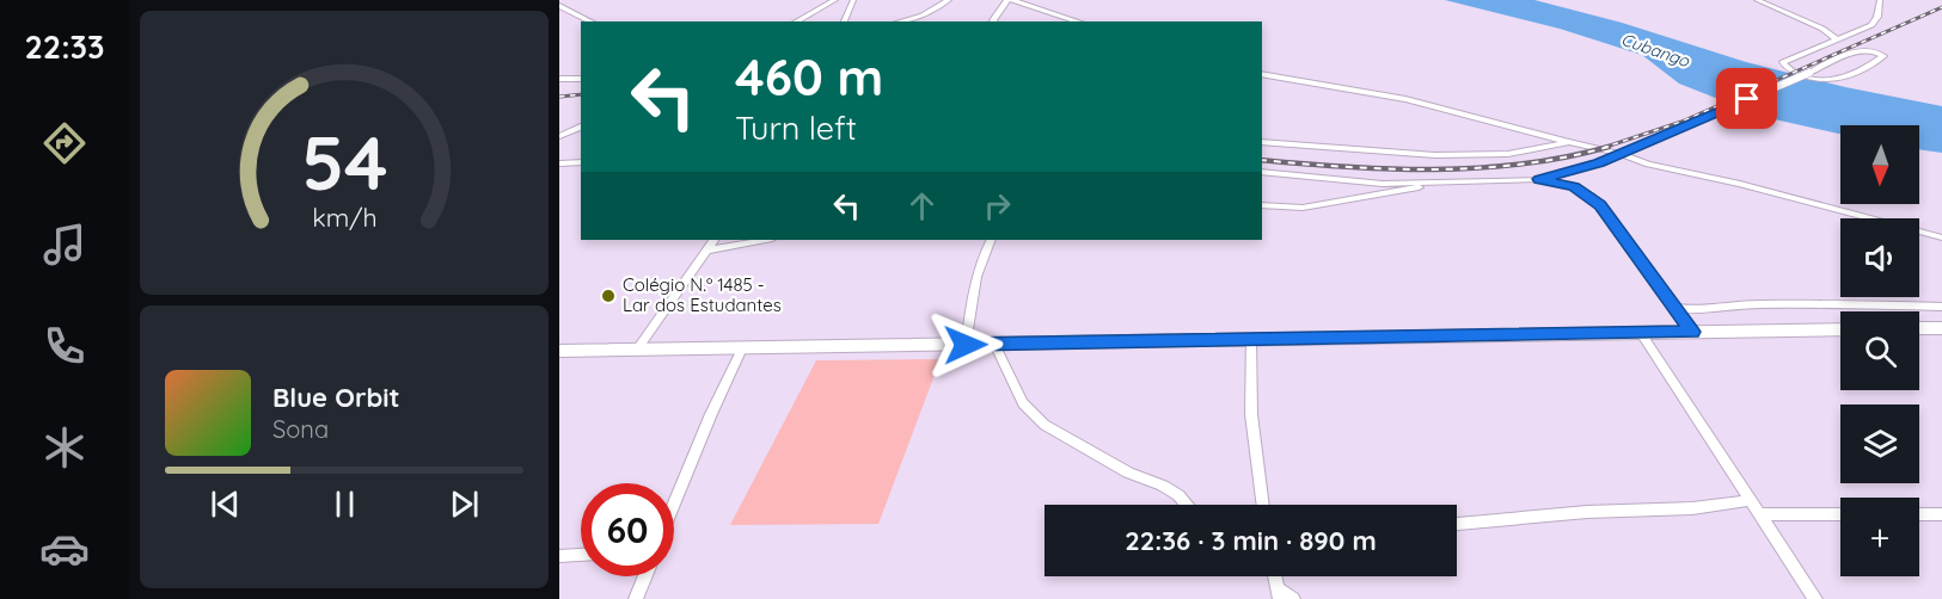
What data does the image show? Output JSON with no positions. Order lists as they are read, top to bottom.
{
  "water": ["Cubango"],
  "places": ["Colégio N.º 1485 - Lar dos Estudantes"],
  "north": "bottom",
  "page": {
    "tabs": "22:33",
    "turn": ["460 m", "Turn left"],
    "map_buttons": "+",
    "song": ["Blue Orbit", "Sona"],
    "limit": "60",
    "trip": "22:36 · 3 min · 890 m",
    "gauge": ["54", "km/h"]
  }
}
